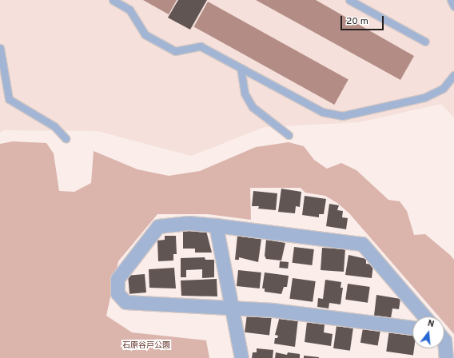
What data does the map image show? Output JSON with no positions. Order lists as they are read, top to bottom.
{
  "parks": ["石原谷戸公園"],
  "scale_bar": "20 m",
  "north": "top"
}
